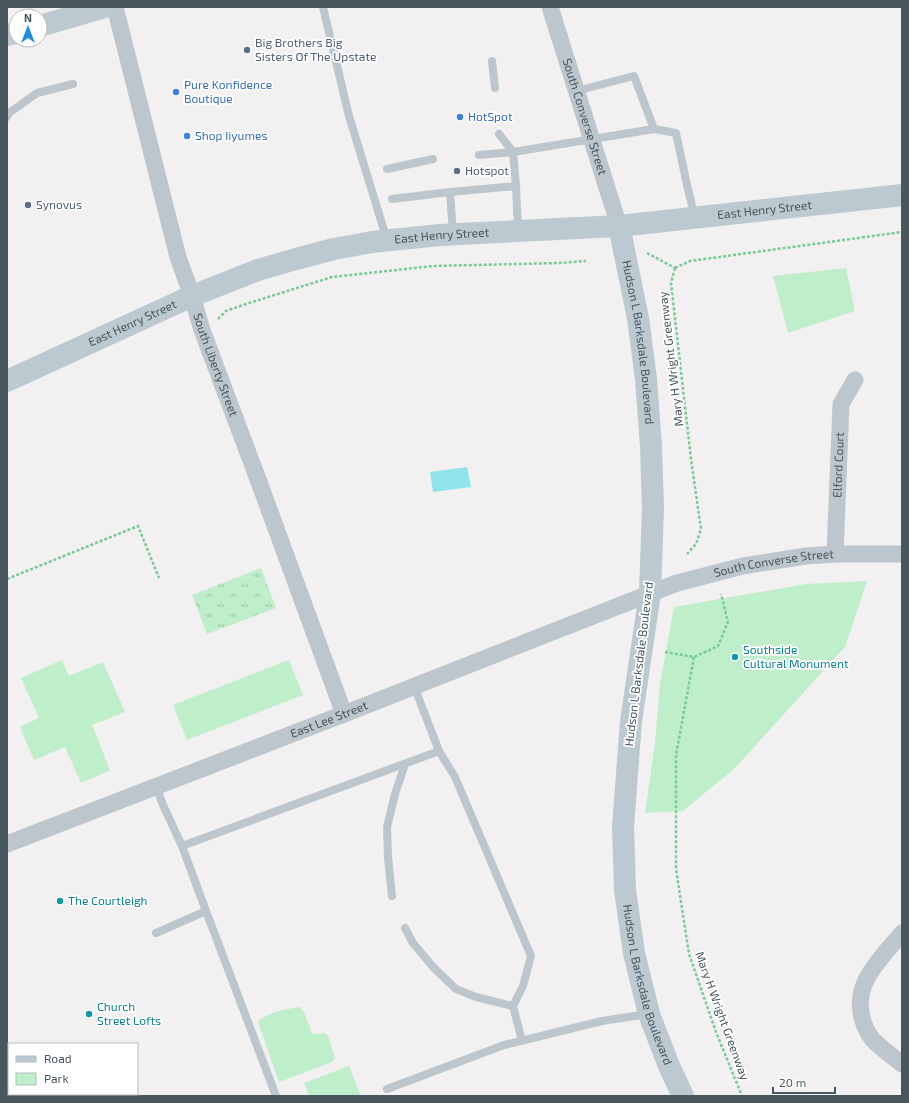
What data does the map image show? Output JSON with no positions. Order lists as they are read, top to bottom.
{
  "streets": {
    "street": [
      "South Converse Street",
      "East Henry Street",
      "Hudson L Barksdale Boulevard",
      "South Liberty Street",
      "Elford Court",
      "East Lee Street"
    ],
    "path": ["Mary H Wright Greenway"]
  },
  "crossings": [
    ["South Converse Street", "East Henry Street"],
    ["South Converse Street", "Hudson L Barksdale Boulevard"],
    ["South Converse Street", "Elford Court"],
    ["South Converse Street", "East Lee Street"],
    ["East Henry Street", "Hudson L Barksdale Boulevard"],
    ["East Henry Street", "South Liberty Street"],
    ["Hudson L Barksdale Boulevard", "East Lee Street"],
    ["South Liberty Street", "East Lee Street"]
  ],
  "places": [
    "Big Brothers Big Sisters Of The Upstate",
    "Pure Konfidence Boutique",
    "HotSpot",
    "Shop Iiyumes",
    "Hotspot",
    "Synovus",
    "Southside Cultural Monument",
    "The Courtleigh",
    "Church Street Lofts"
  ],
  "legend": ["Road", "Park"],
  "scale_bar": "20 m",
  "north": "top"
}
